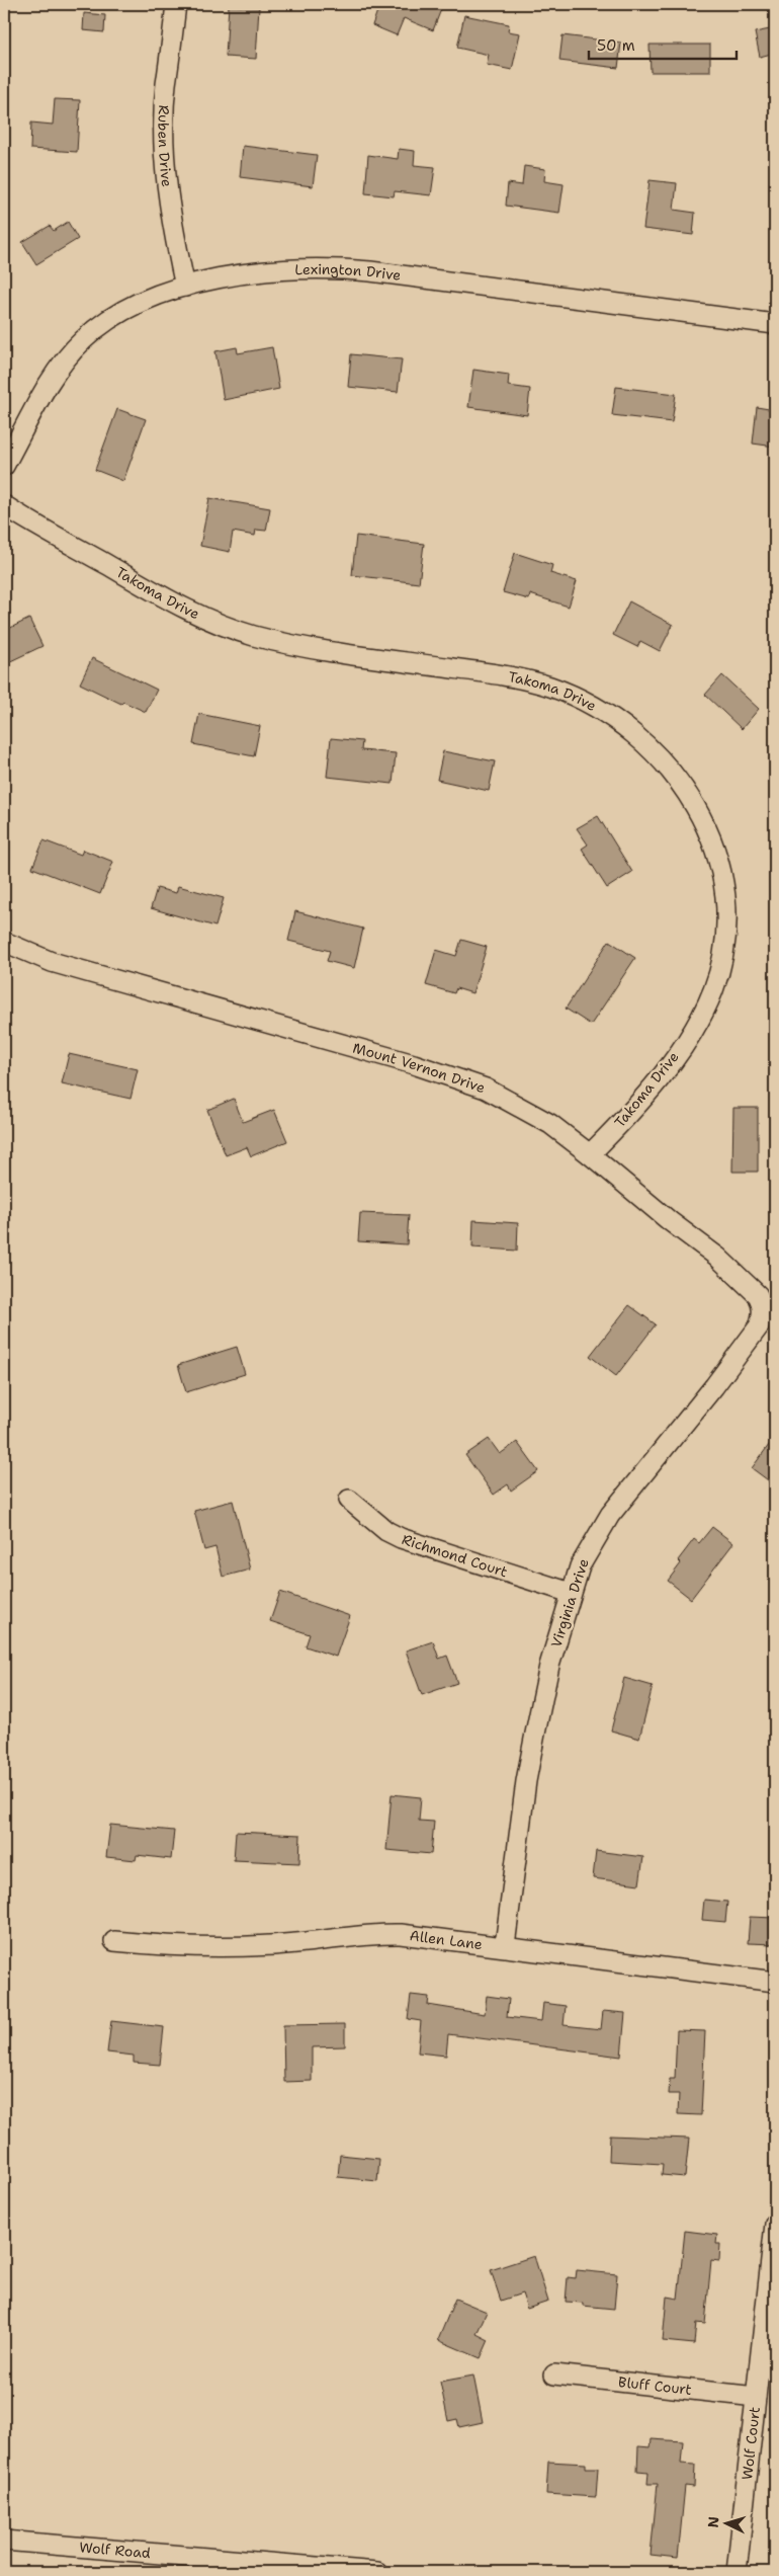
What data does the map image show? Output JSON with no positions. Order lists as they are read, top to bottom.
{
  "streets": {
    "street": [
      "Ruben Drive",
      "Lexington Drive",
      "Takoma Drive",
      "Mount Vernon Drive",
      "Richmond Court",
      "Virginia Drive",
      "Allen Lane",
      "Bluff Court",
      "Wolf Court",
      "Wolf Road"
    ]
  },
  "crossings": [
    ["Ruben Drive", "Lexington Drive"],
    ["Takoma Drive", "Mount Vernon Drive"],
    ["Mount Vernon Drive", "Virginia Drive"],
    ["Richmond Court", "Virginia Drive"],
    ["Virginia Drive", "Allen Lane"],
    ["Bluff Court", "Wolf Court"]
  ],
  "scale_bar": "50 m",
  "north": "left"
}
